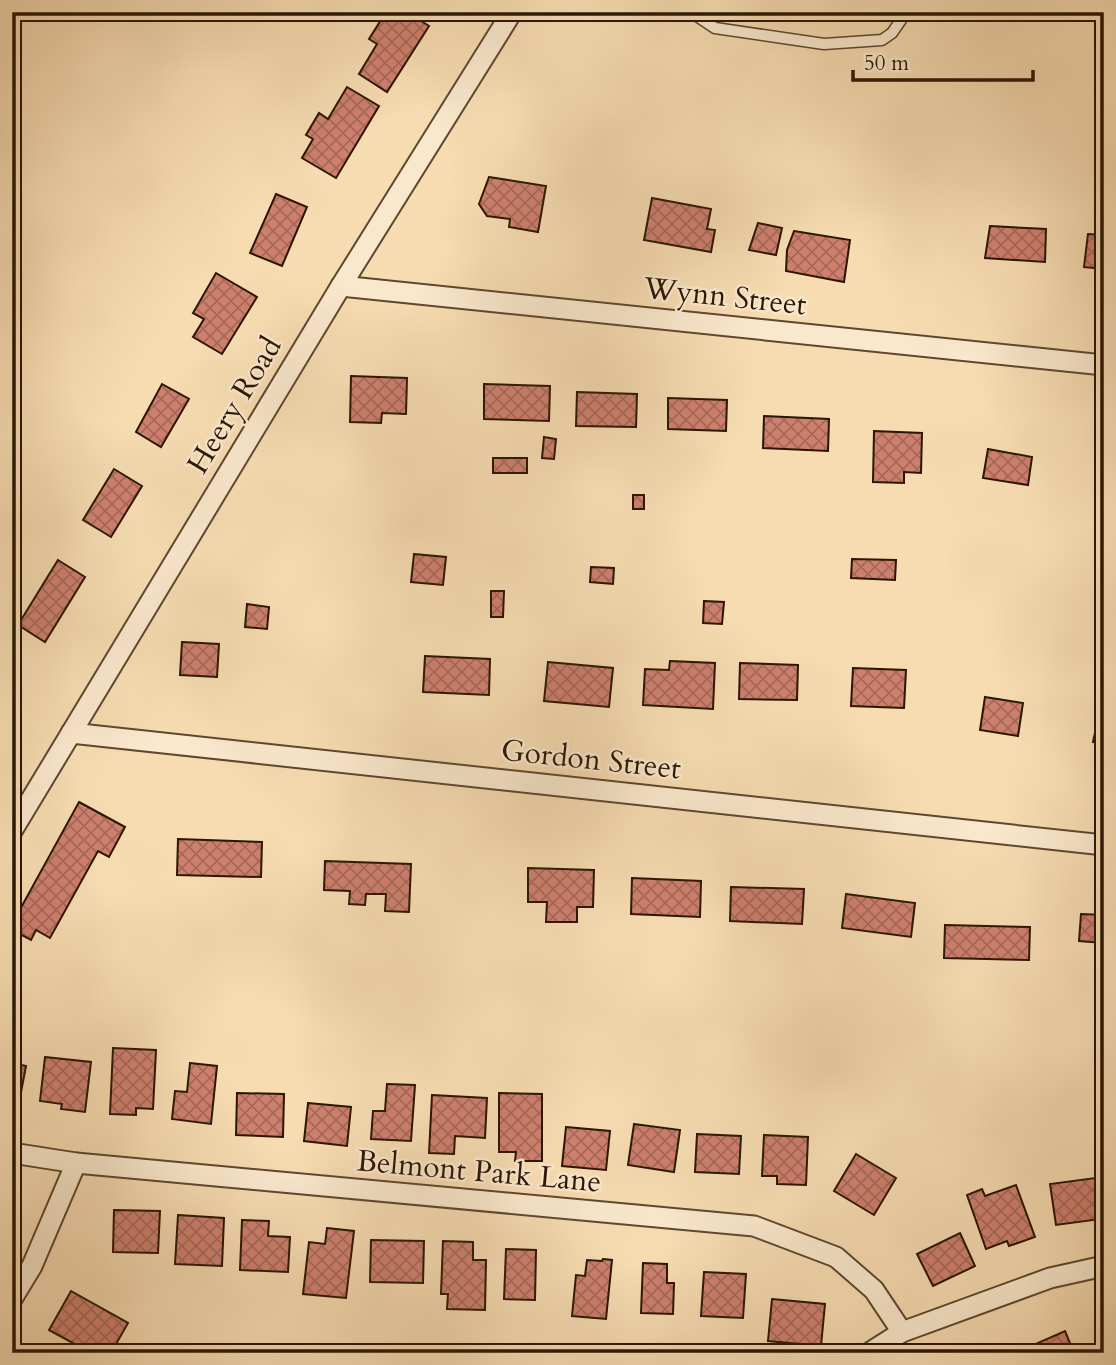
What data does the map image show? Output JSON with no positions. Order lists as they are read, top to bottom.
{
  "streets": {
    "street": [
      "Wynn Street",
      "Heery Road",
      "Gordon Street",
      "Belmont Park Lane"
    ]
  },
  "crossings": [
    ["Wynn Street", "Heery Road"],
    ["Heery Road", "Gordon Street"]
  ],
  "scale_bar": "50 m"
}
